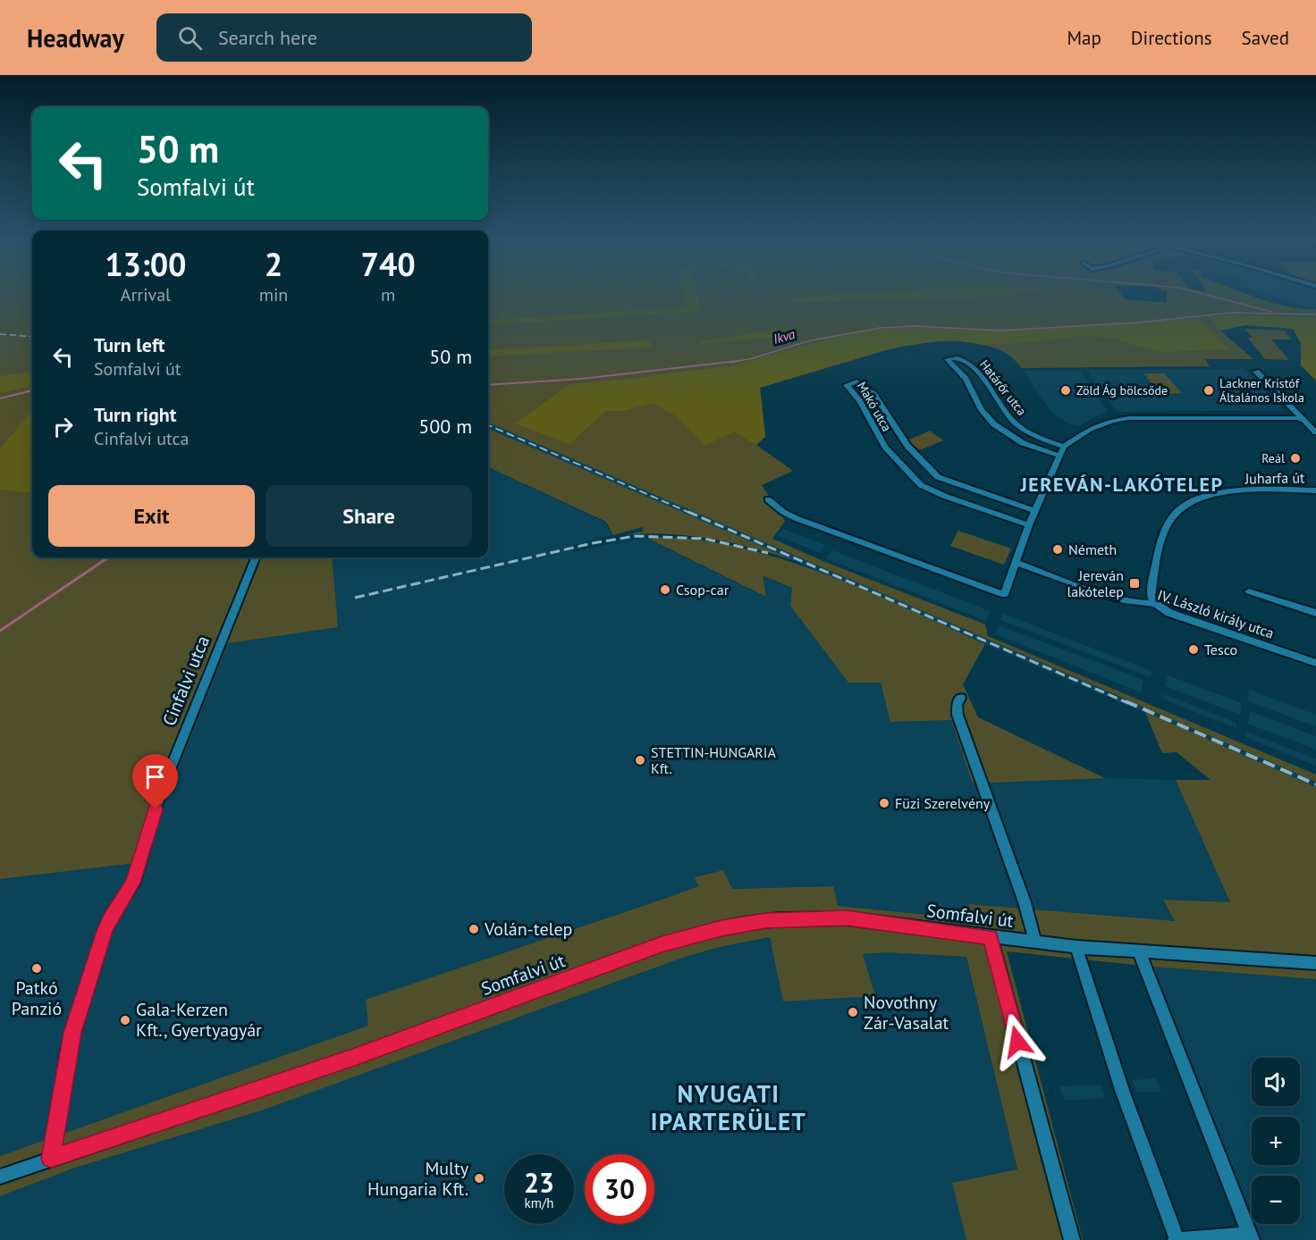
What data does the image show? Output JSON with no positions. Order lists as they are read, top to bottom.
{
  "streets": {
    "street": [
      "Határőr utca",
      "Makó utca",
      "Juharfa út",
      "IV. László király utca",
      "Cinfalvi utca",
      "Somfalvi út"
    ]
  },
  "crossings": [
    ["Juharfa út", "IV. László király utca"],
    ["Cinfalvi utca", "Somfalvi út"]
  ],
  "districts": ["JEREVÁN-LAKÓTELEP", "NYUGATI IPARTERÜLET"],
  "water": ["Ikva"],
  "places": {
    "other": [
      "Zöld Ág bölcsőde",
      "Lackner Kristóf Általános Iskola",
      "Reál",
      "Németh",
      "Csop-car",
      "Tesco",
      "STETTIN-HUNGARIA Kft.",
      "Füzi Szerelvény",
      "Volán-telep",
      "Patkó Panzió",
      "Novothny Zár-Vasalat",
      "Gala-Kerzen Kft., Gyertyagyár",
      "Multy Hungaria Kft."
    ],
    "transit": ["Jereván lakótelep"]
  },
  "page": {
    "header": "Headway",
    "search": "Search here",
    "nav": ["Map", "Directions", "Saved"],
    "turn": ["50 m", "Somfalvi út"],
    "eta": [
      "13:00",
      "Arrival",
      "2",
      "min",
      "740",
      "m"
    ],
    "list": [
      {
        "name": "Turn left",
        "note": "Somfalvi út",
        "value": "50 m"
      },
      {
        "name": "Turn right",
        "note": "Cinfalvi utca",
        "value": "500 m"
      }
    ],
    "buttons": ["Exit", "Share"],
    "map_buttons": ["+", "−"],
    "speed": "23 km/h",
    "limit": "30"
  }
}
